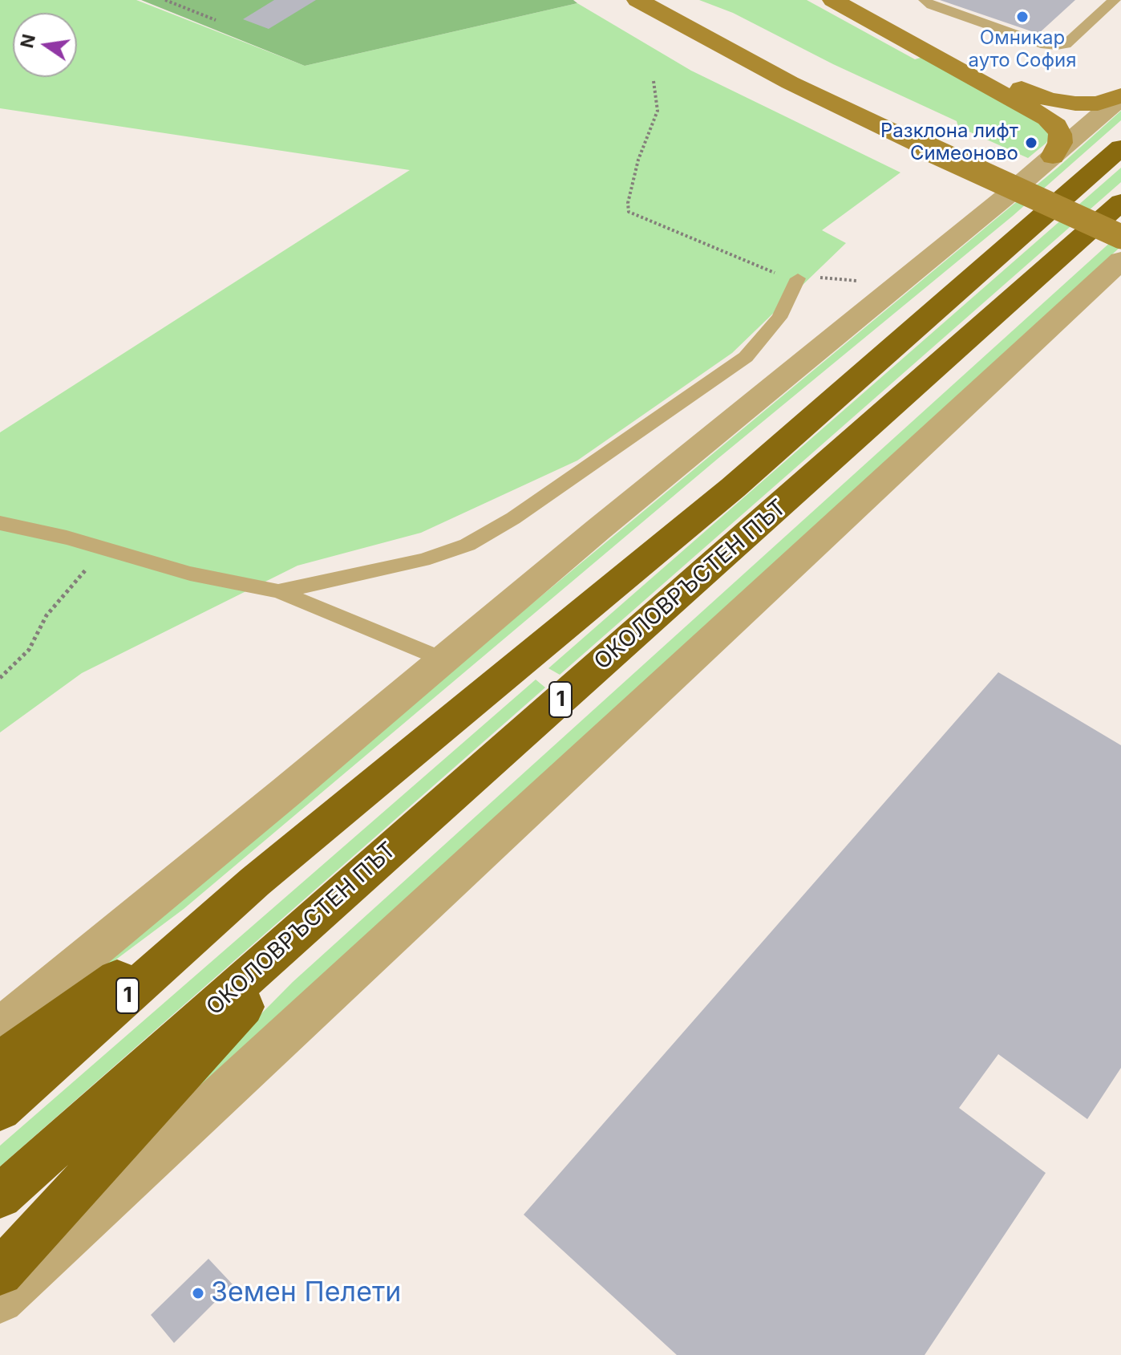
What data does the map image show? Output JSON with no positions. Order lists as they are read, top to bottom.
{
  "streets": {
    "highway": ["ОКОЛОВРЪСТЕН ПЪТ", "1"]
  },
  "places": ["Омникар ауто София", "Разклона лифт Симеоново", "Земен Пелети"],
  "north": "left"
}
